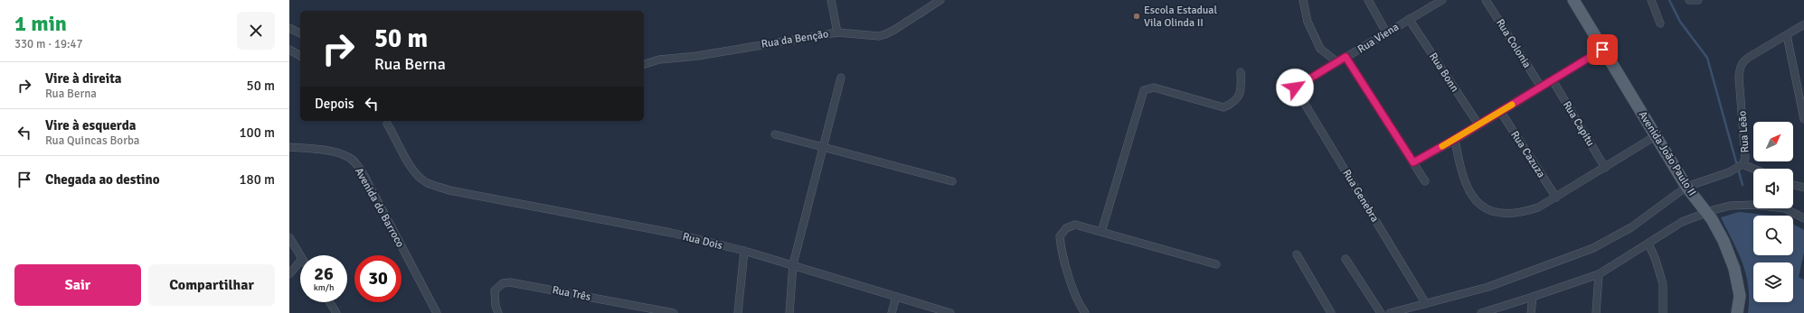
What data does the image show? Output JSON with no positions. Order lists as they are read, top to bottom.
{
  "streets": {
    "main road": ["Avenida João Paulo II"],
    "street": [
      "Rua Viena",
      "Rua da Benção",
      "Rua Colonia",
      "Rua Bonn",
      "Rua Capitu",
      "Rua Leão",
      "Rua Cazuza",
      "Rua Genebra",
      "Avenida do Barroco",
      "Rua Dois",
      "Rua Três"
    ]
  },
  "crossings": [
    ["Rua Viena", "Rua Bonn"],
    ["Rua Viena", "Rua Genebra"],
    ["Rua Leão", "Avenida João Paulo II"],
    ["Rua Leão", "Rua Genebra"]
  ],
  "places": ["Escola Estadual Vila Olinda II"],
  "north": "top right",
  "page": {
    "heading": ["1 min", "330 m · 19:47"],
    "turn": ["50 m", "Rua Berna"],
    "list": [
      {
        "name": "Vire à direita",
        "note": "Rua Berna",
        "value": "50 m"
      },
      {
        "name": "Vire à esquerda",
        "note": "Rua Quincas Borba",
        "value": "100 m"
      },
      {
        "name": "Chegada ao destino",
        "value": "180 m"
      }
    ],
    "then": "Depois",
    "speed": "26 km/h",
    "limit": "30",
    "buttons": ["Sair", "Compartilhar"]
  }
}
